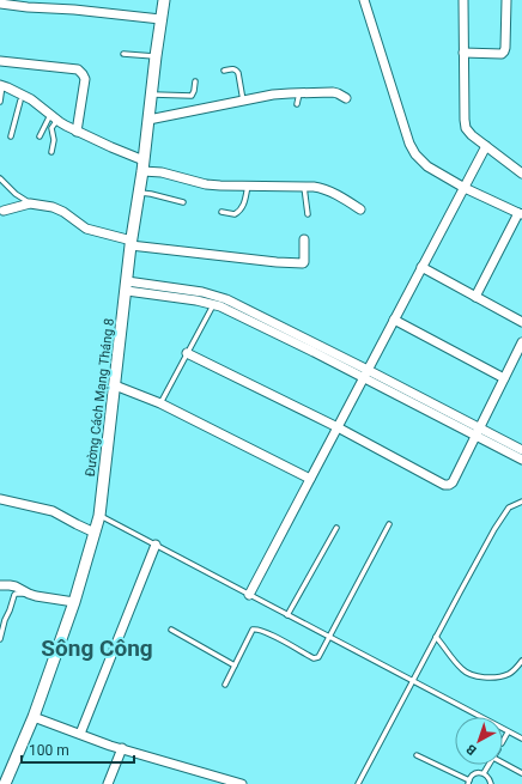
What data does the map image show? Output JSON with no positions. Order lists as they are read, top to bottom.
{
  "streets": {
    "street": ["Đường Cách Mạng Tháng 8"]
  },
  "districts": ["Sông Công"],
  "scale_bar": "100 m",
  "north": "bottom left"
}
